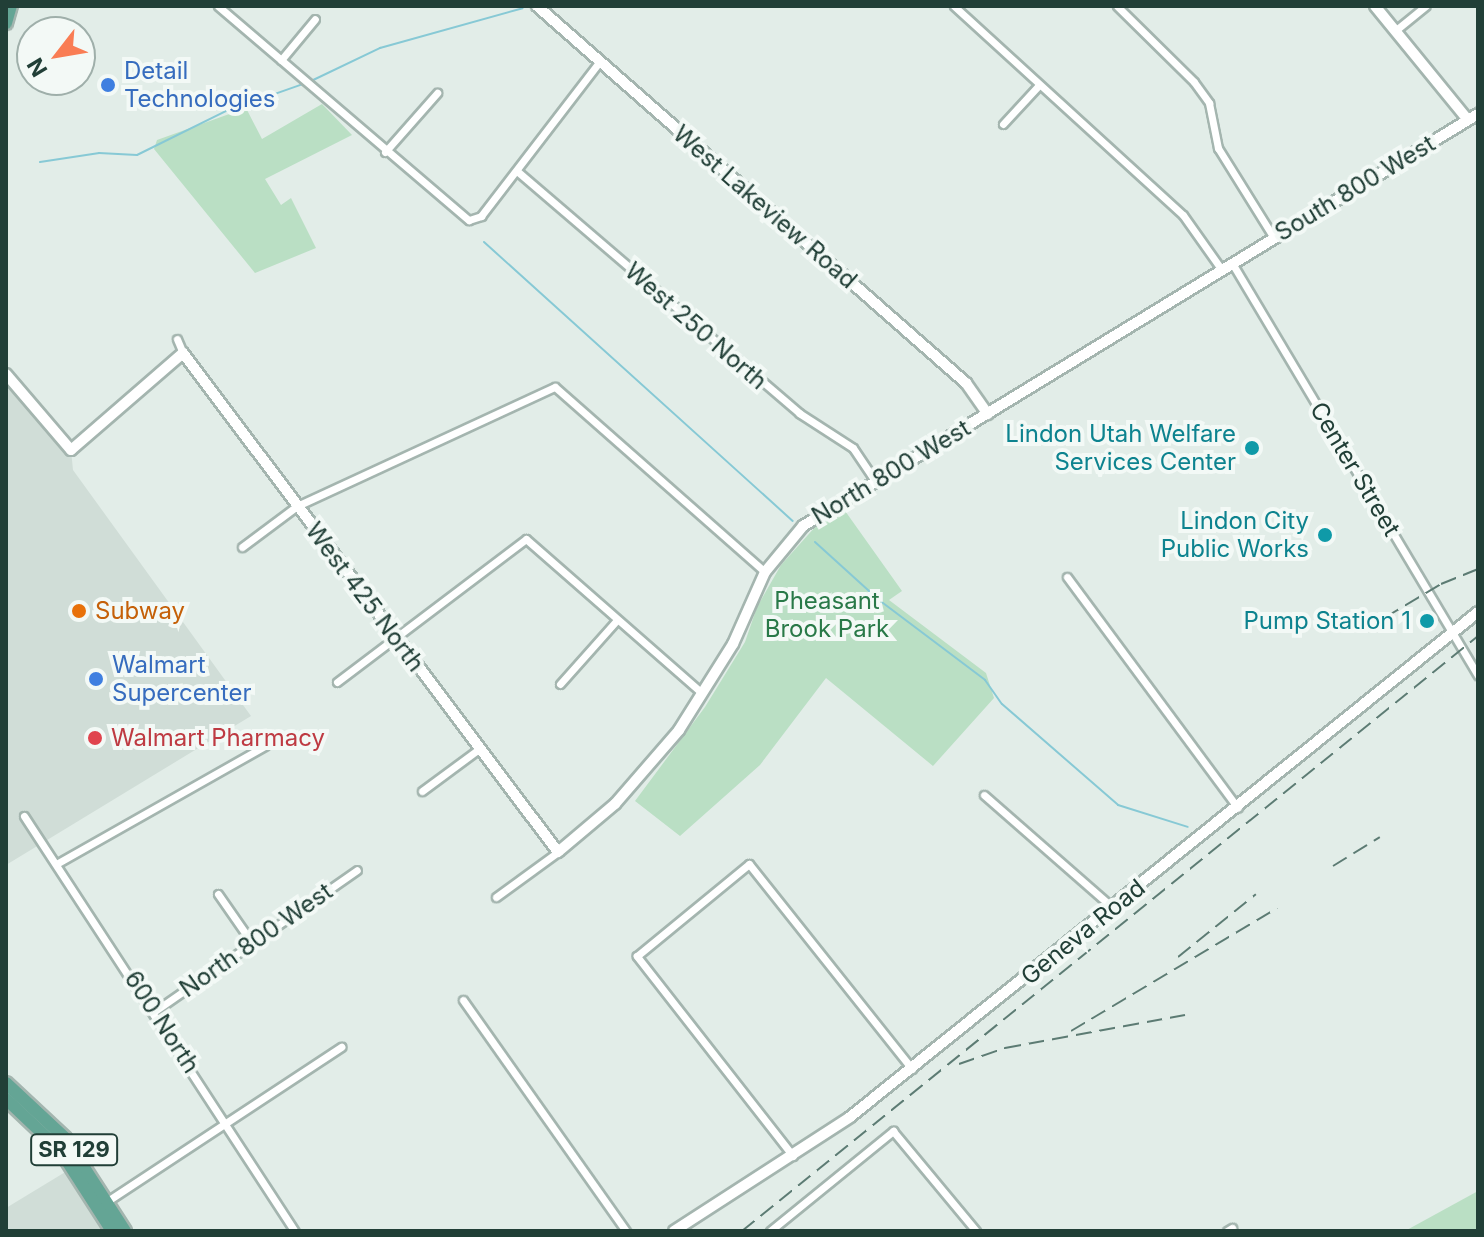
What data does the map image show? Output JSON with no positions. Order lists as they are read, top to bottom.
{
  "streets": {
    "main road": ["SR 129"],
    "street": [
      "South 800 West",
      "West Lakeview Road",
      "West 250 North",
      "Center Street",
      "North 800 West",
      "West 425 North",
      "Geneva Road",
      "600 North"
    ]
  },
  "crossings": [
    ["South 800 West", "Center Street"],
    ["South 800 West", "North 800 West"],
    ["West Lakeview Road", "North 800 West"],
    ["West 250 North", "North 800 West"],
    ["Center Street", "North 800 West"],
    ["Center Street", "Geneva Road"],
    ["North 800 West", "West 425 North"],
    ["North 800 West", "600 North"]
  ],
  "parks": ["Pheasant Brook Park"],
  "places": [
    "Detail Technologies",
    "Lindon Utah Welfare Services Center",
    "Lindon City Public Works",
    "Subway",
    "Pump Station 1",
    "Walmart Supercenter",
    "Walmart Pharmacy"
  ],
  "north": "bottom left"
}
